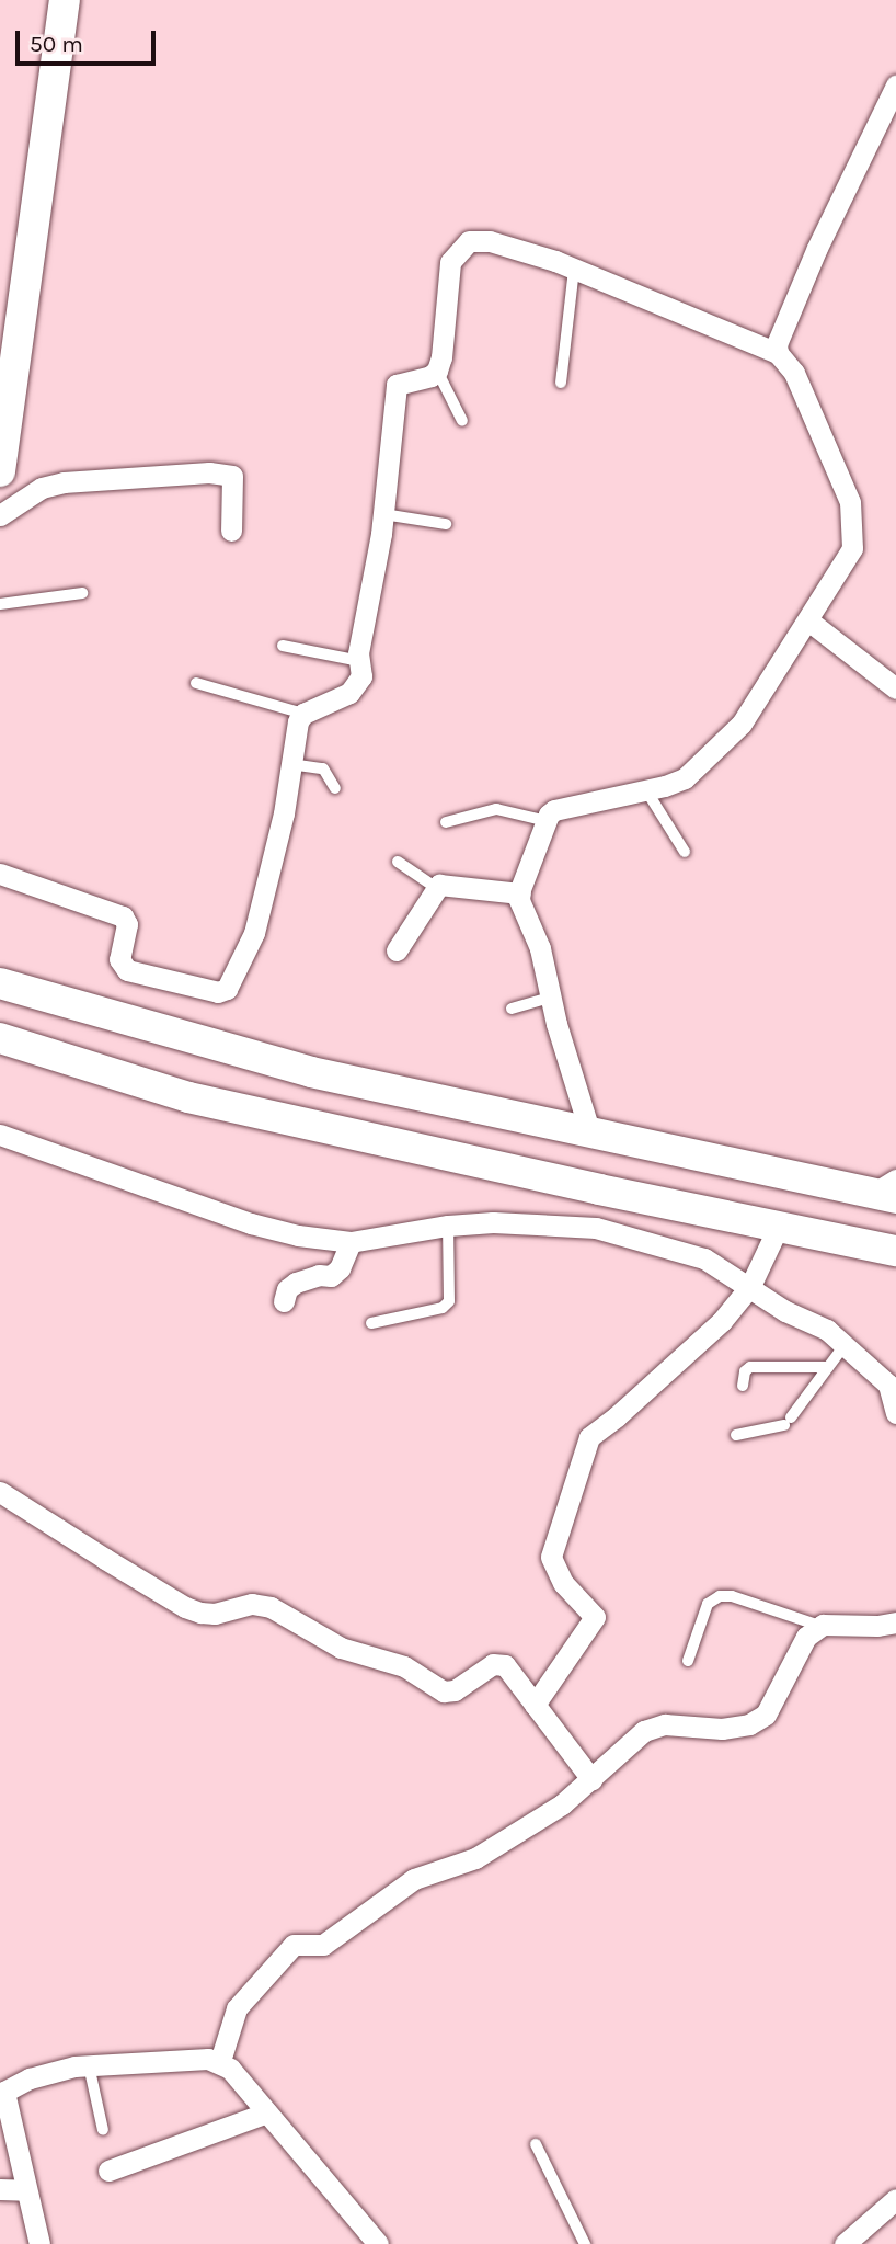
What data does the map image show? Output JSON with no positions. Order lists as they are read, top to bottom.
{
  "scale_bar": "50 m"
}
